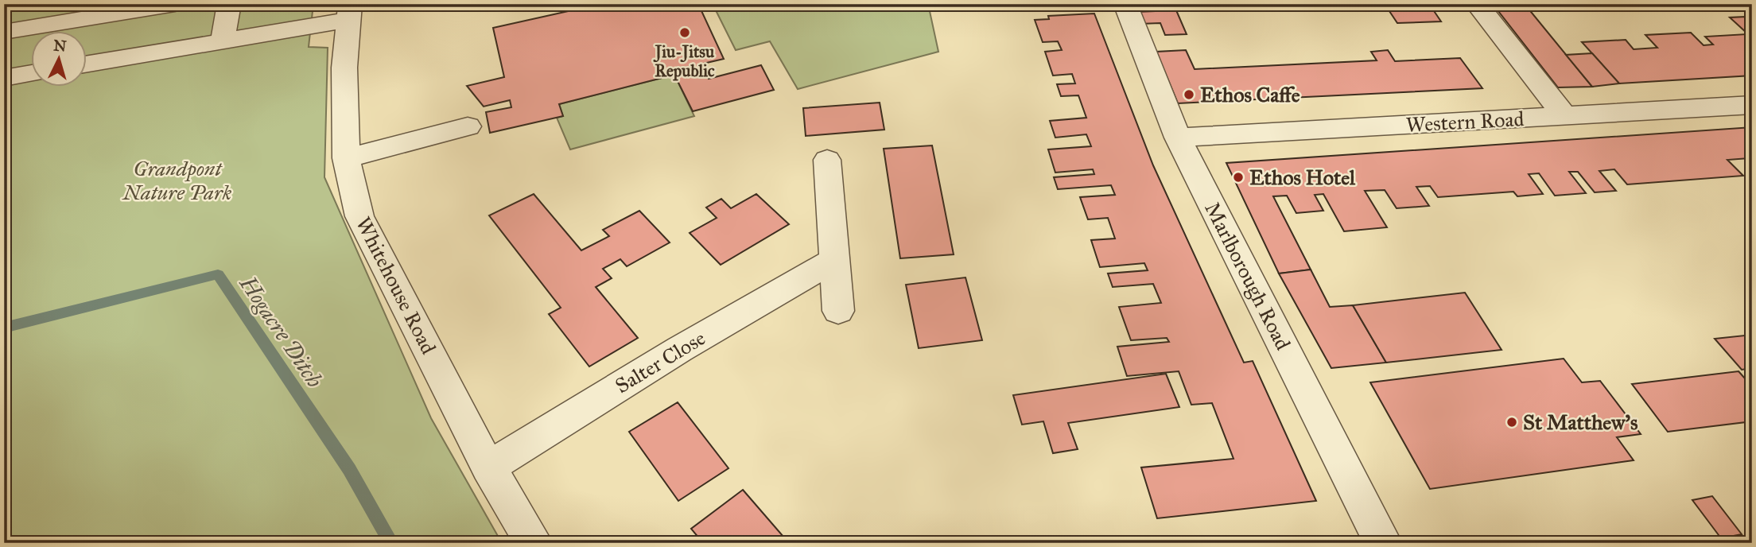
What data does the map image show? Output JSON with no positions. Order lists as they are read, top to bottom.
{
  "streets": {
    "street": [
      "Western Road",
      "Marlborough Road",
      "Whitehouse Road",
      "Salter Close"
    ]
  },
  "crossings": [
    ["Western Road", "Marlborough Road"],
    ["Whitehouse Road", "Salter Close"]
  ],
  "water": ["Hogacre Ditch"],
  "parks": ["Grandpont Nature Park"],
  "places": [
    "Jiu-Jitsu Republic",
    "Ethos Caffe",
    "Ethos Hotel",
    "St Matthew's"
  ],
  "north": "top"
}
